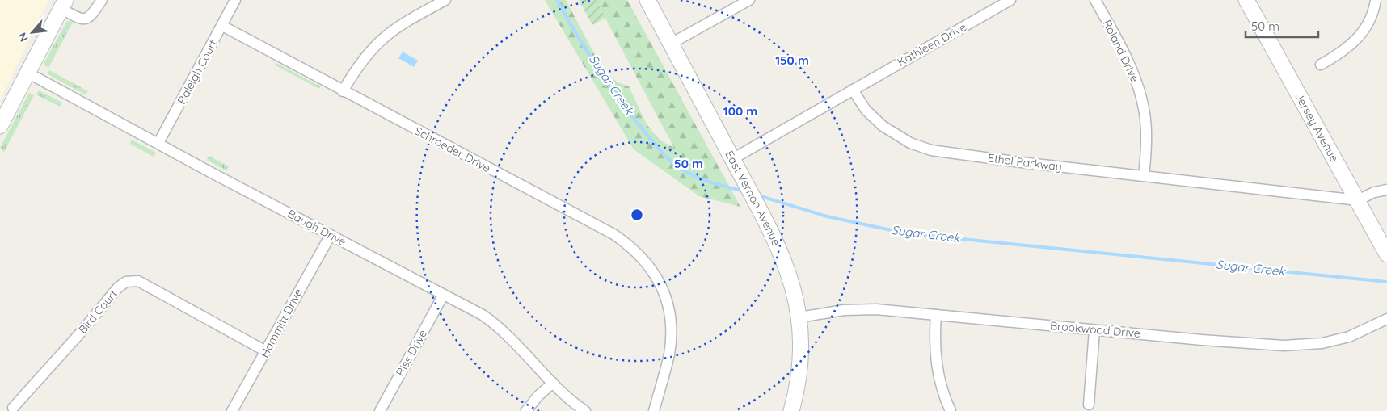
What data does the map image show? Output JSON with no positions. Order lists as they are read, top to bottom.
{
  "streets": {
    "main road": ["Jersey Avenue", "East Vernon Avenue"],
    "street": [
      "Kathleen Drive",
      "Roland Drive",
      "Raleigh Court",
      "Schroeder Drive",
      "Ethel Parkway",
      "Baugh Drive",
      "Bird Court",
      "Hammitt Drive",
      "Brookwood Drive",
      "Riss Drive"
    ]
  },
  "crossings": [
    ["Kathleen Drive", "Ethel Parkway"],
    ["Roland Drive", "Ethel Parkway"],
    ["Raleigh Court", "Schroeder Drive"],
    ["Raleigh Court", "Baugh Drive"],
    ["Jersey Avenue", "Ethel Parkway"],
    ["East Vernon Avenue", "Brookwood Drive"],
    ["Baugh Drive", "Hammitt Drive"],
    ["Baugh Drive", "Riss Drive"],
    ["Bird Court", "Hammitt Drive"]
  ],
  "water": ["Sugar Creek"],
  "scale_bar": "50 m",
  "north": "bottom left",
  "rings": ["150 m", "100 m", "50 m"]
}
